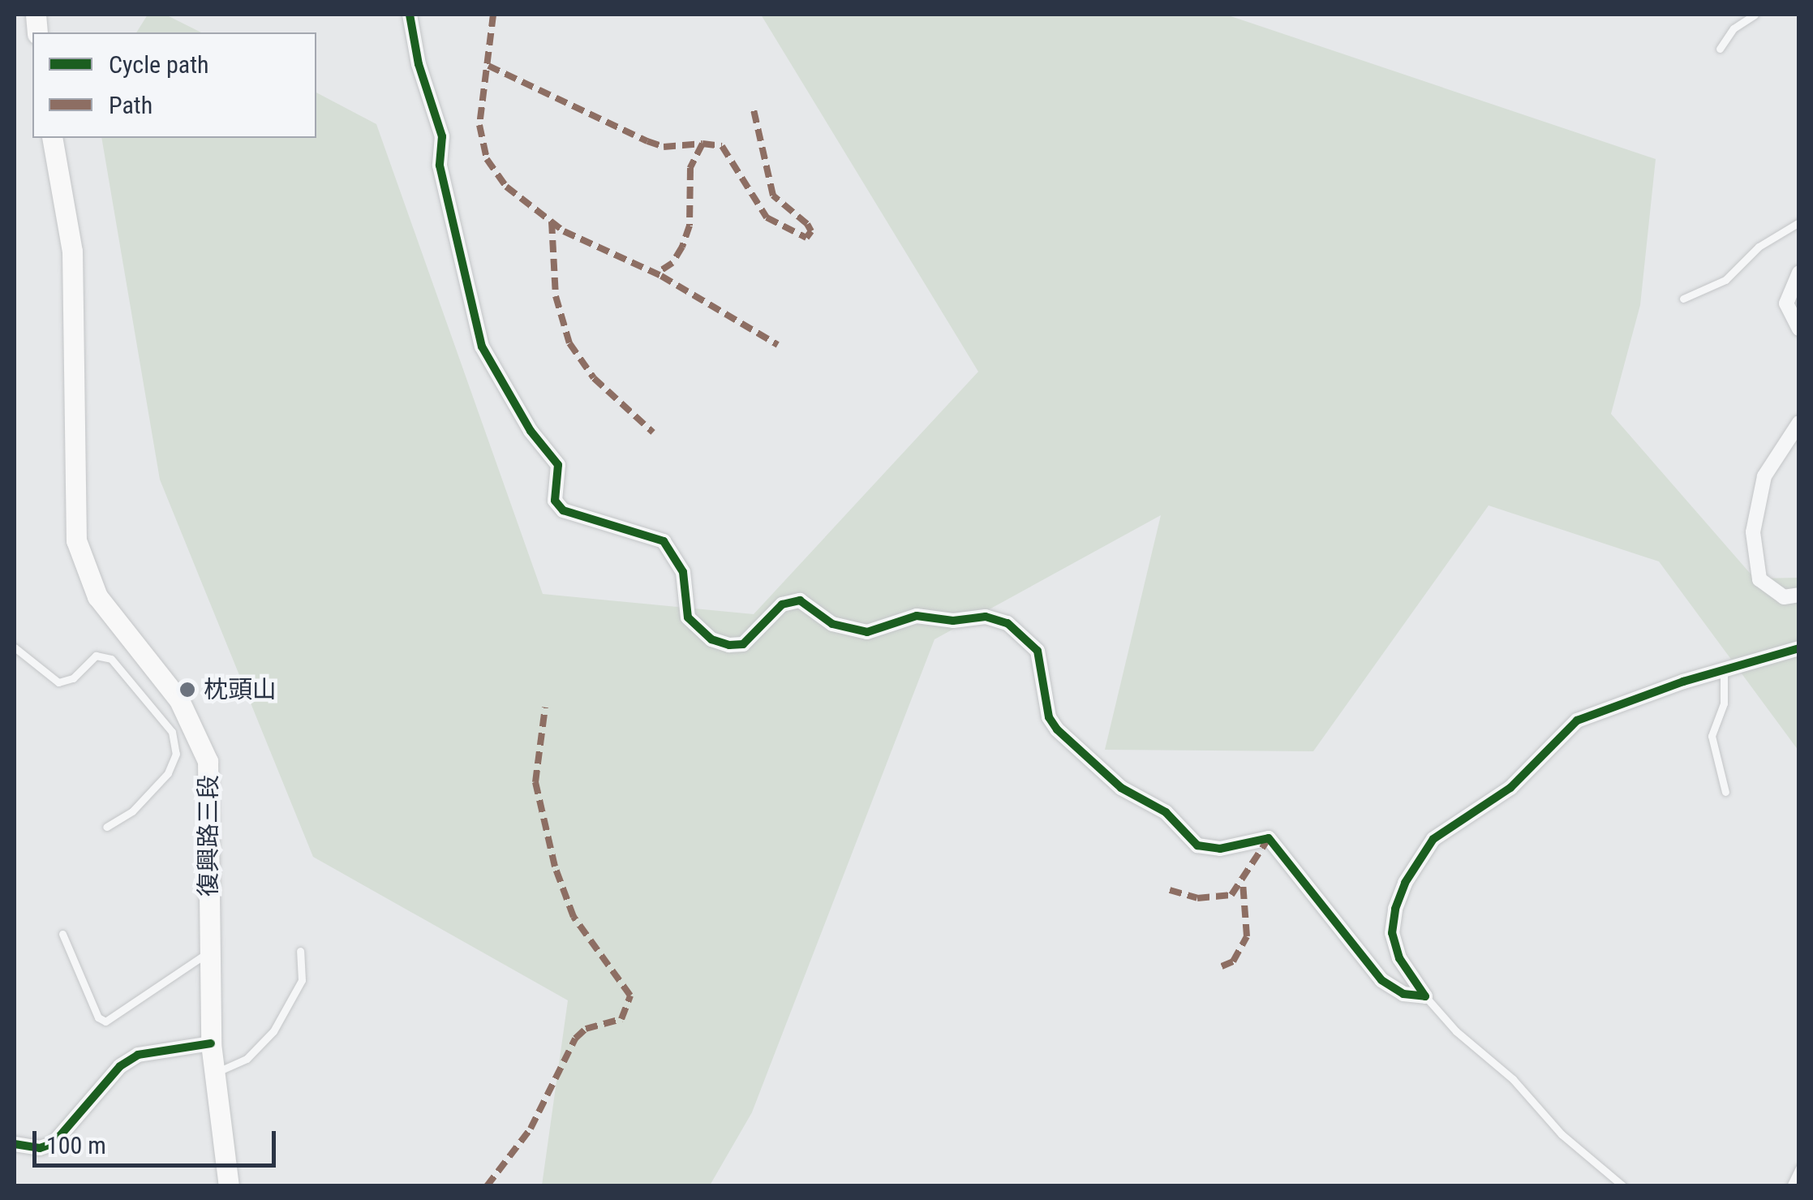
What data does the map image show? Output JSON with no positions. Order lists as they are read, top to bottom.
{
  "streets": {
    "main road": ["復興路三段"]
  },
  "places": ["枕頭山"],
  "legend": ["Cycle path", "Path"],
  "scale_bar": "100 m"
}
